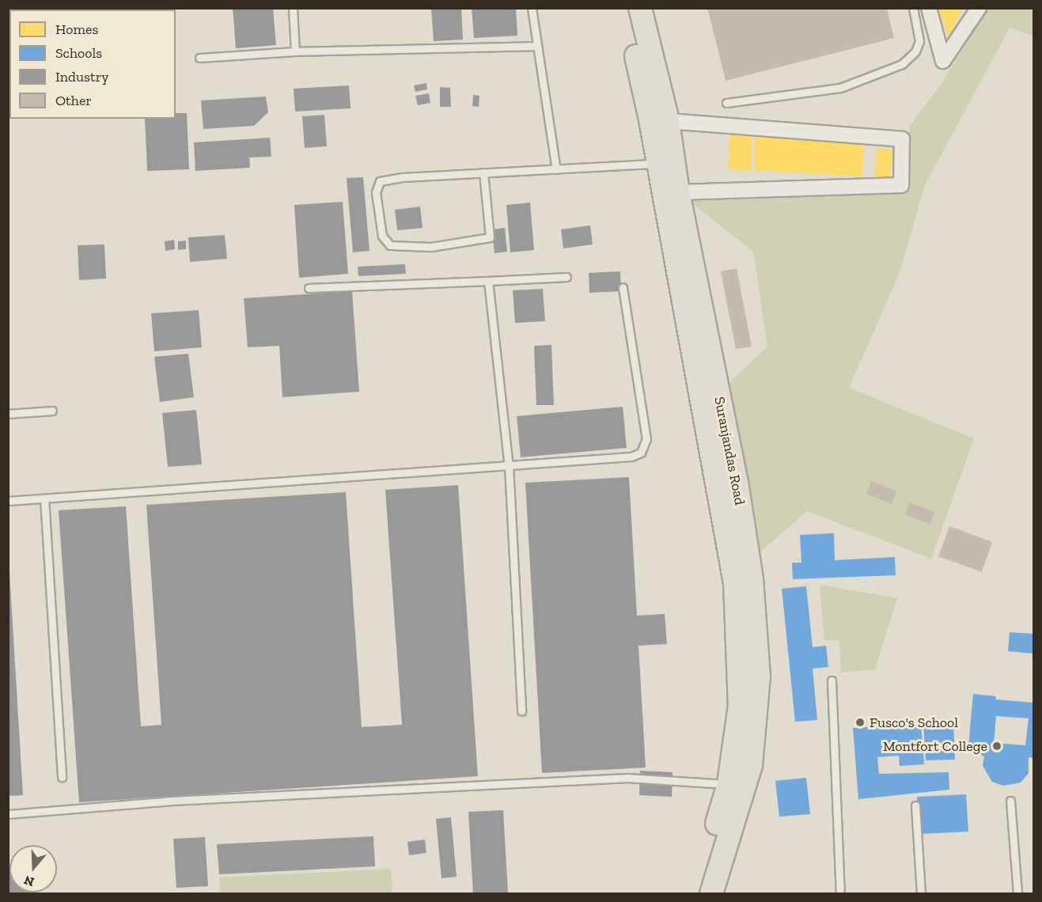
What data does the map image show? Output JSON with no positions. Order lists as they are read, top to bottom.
{
  "streets": {
    "main road": ["Suranjandas Road"]
  },
  "places": ["Fusco's School", "Montfort College"],
  "legend": [
    "Homes",
    "Schools",
    "Industry",
    "Other"
  ],
  "north": "bottom"
}
